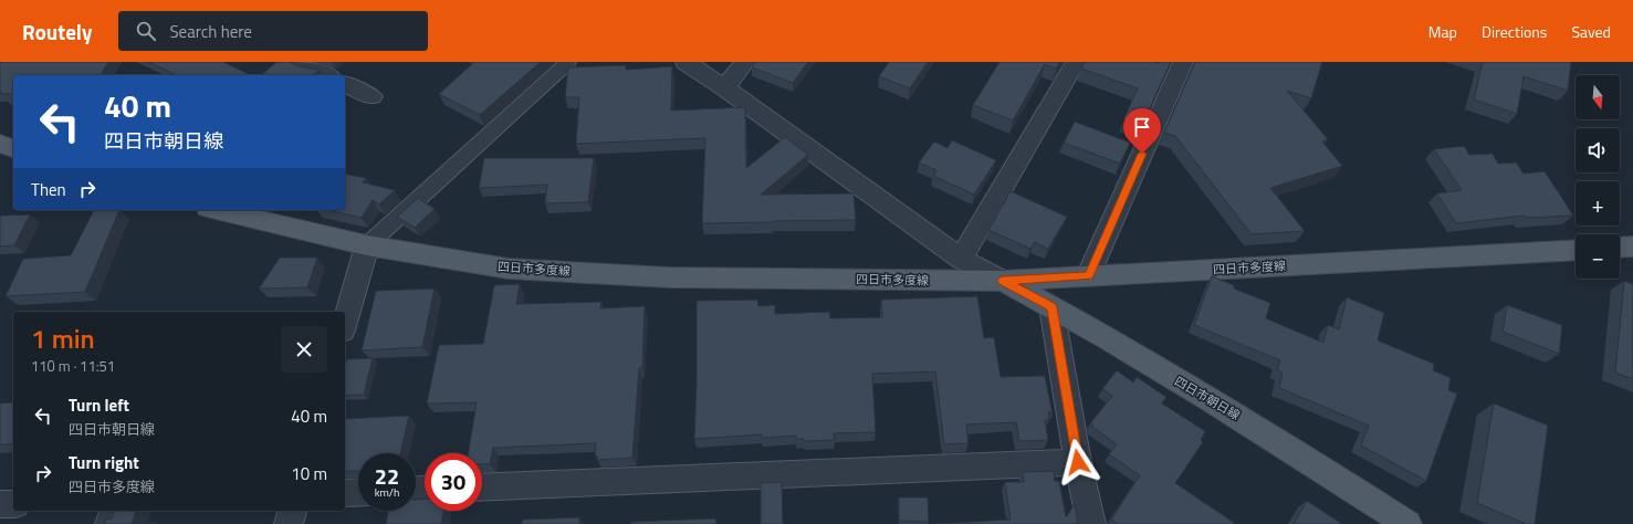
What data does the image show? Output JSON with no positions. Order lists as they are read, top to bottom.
{
  "streets": {
    "main road": ["四日市多度線", "四日市朝日線"]
  },
  "crossings": [
    ["四日市多度線", "四日市朝日線"]
  ],
  "north": "bottom",
  "page": {
    "header": "Routely",
    "search": "Search here",
    "nav": ["Map", "Directions", "Saved"],
    "map_buttons": ["+", "−"],
    "turn": ["40 m", "四日市朝日線"],
    "then": "Then",
    "heading": ["1 min", "110 m · 11:51"],
    "list": [
      {
        "name": "Turn left",
        "note": "四日市朝日線",
        "value": "40 m"
      },
      {
        "name": "Turn right",
        "note": "四日市多度線",
        "value": "10 m"
      }
    ],
    "speed": "22 km/h",
    "limit": "30"
  }
}
